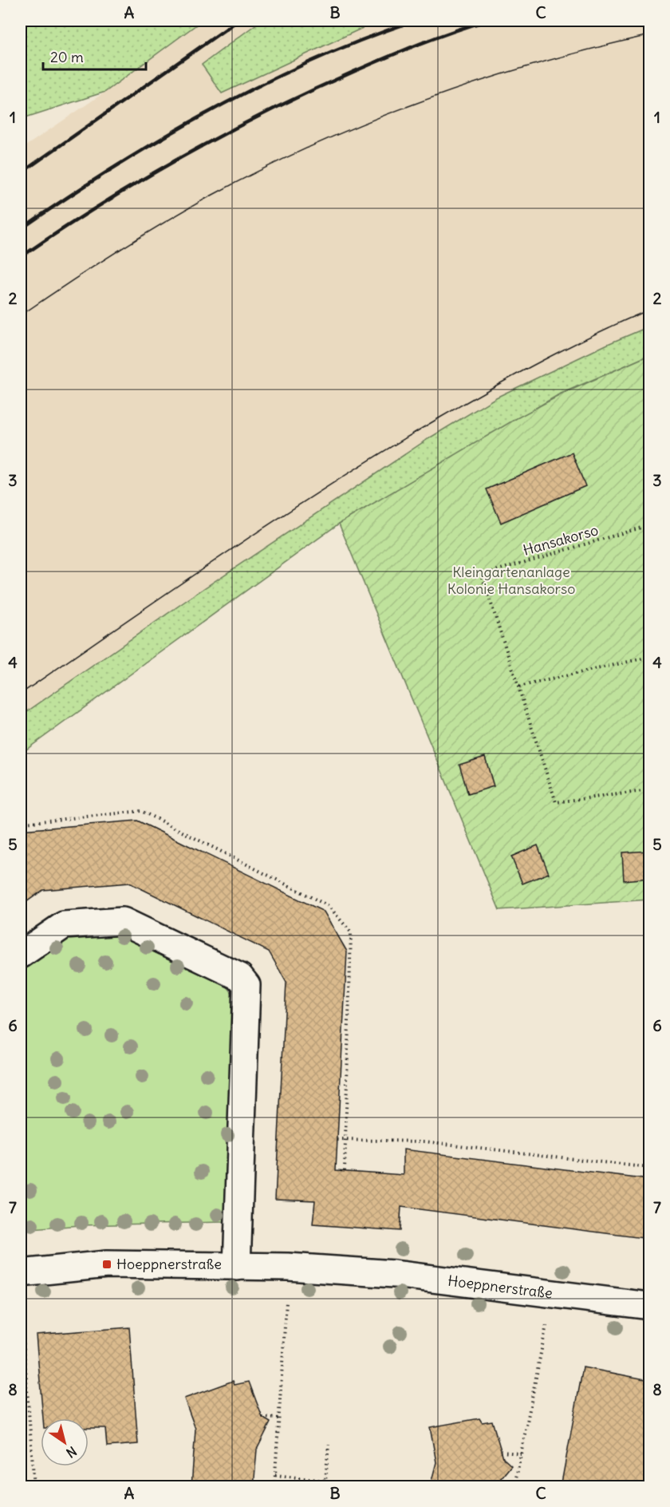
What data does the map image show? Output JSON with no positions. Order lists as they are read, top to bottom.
{
  "streets": {
    "street": ["Hoeppnerstraße"],
    "path": ["Hansakorso"]
  },
  "parks": ["Kleingartenanlage Kolonie Hansakorso"],
  "places": {
    "transit": ["Hoeppnerstraße"]
  },
  "scale_bar": "20 m",
  "north": "bottom right",
  "grid": {
    "columns": ["A", "B", "C"],
    "rows": [
      "1",
      "2",
      "3",
      "4",
      "5",
      "6",
      "7",
      "8"
    ]
  }
}
